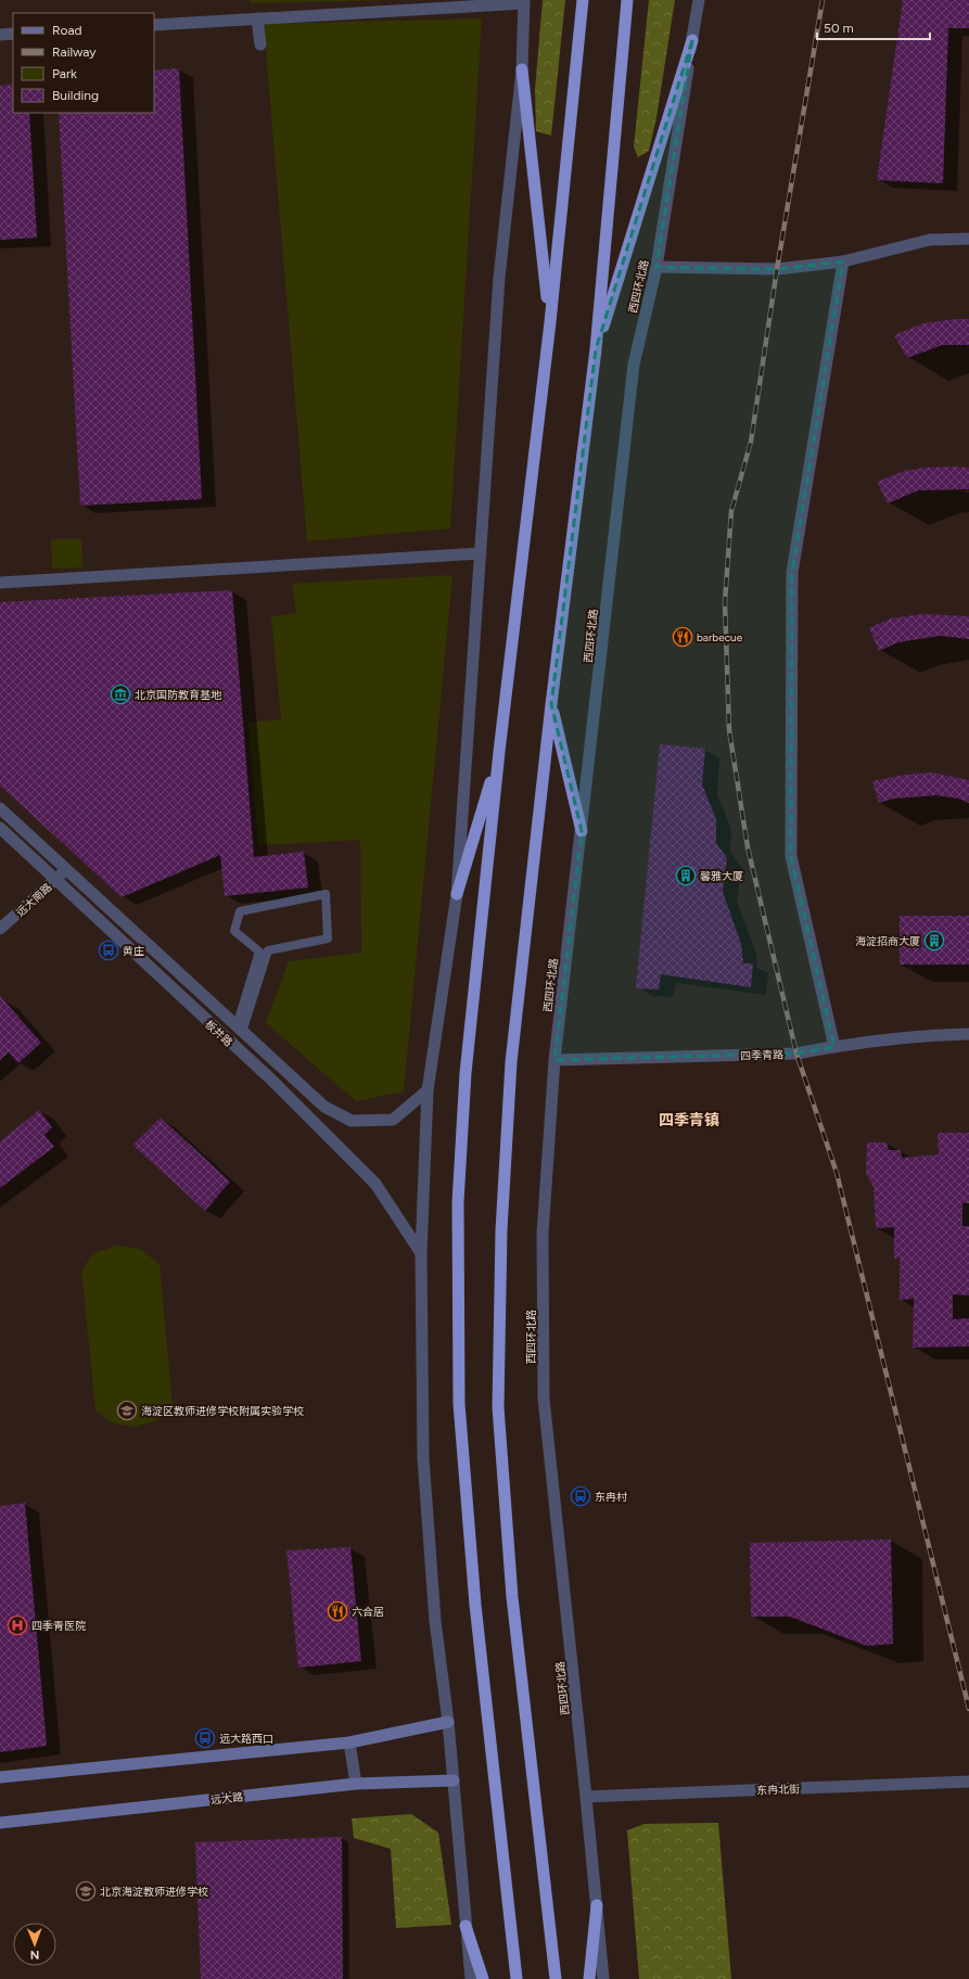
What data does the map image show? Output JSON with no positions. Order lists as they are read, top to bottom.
{
  "streets": {
    "main road": ["远大路"],
    "street": [
      "西四环北路",
      "远大南路",
      "板井路",
      "四季青路",
      "东冉北街"
    ]
  },
  "crossings": [
    ["西四环北路", "四季青路"],
    ["西四环北路", "东冉北街"],
    ["远大南路", "板井路"]
  ],
  "districts": ["四季青镇"],
  "places": {
    "restaurant": ["barbecue", "六合居"],
    "museum": ["北京国防教育基地"],
    "building": ["馨雅大厦", "海淀招商大厦"],
    "bus stop": ["黄庄", "东冉村", "远大路西口"],
    "school or university": ["海淀区教师进修学校附属实验学校", "北京海淀教师进修学校"],
    "hospital": ["四季青医院"]
  },
  "legend": [
    "Road",
    "Railway",
    "Park",
    "Building"
  ],
  "scale_bar": "50 m",
  "north": "bottom"
}
